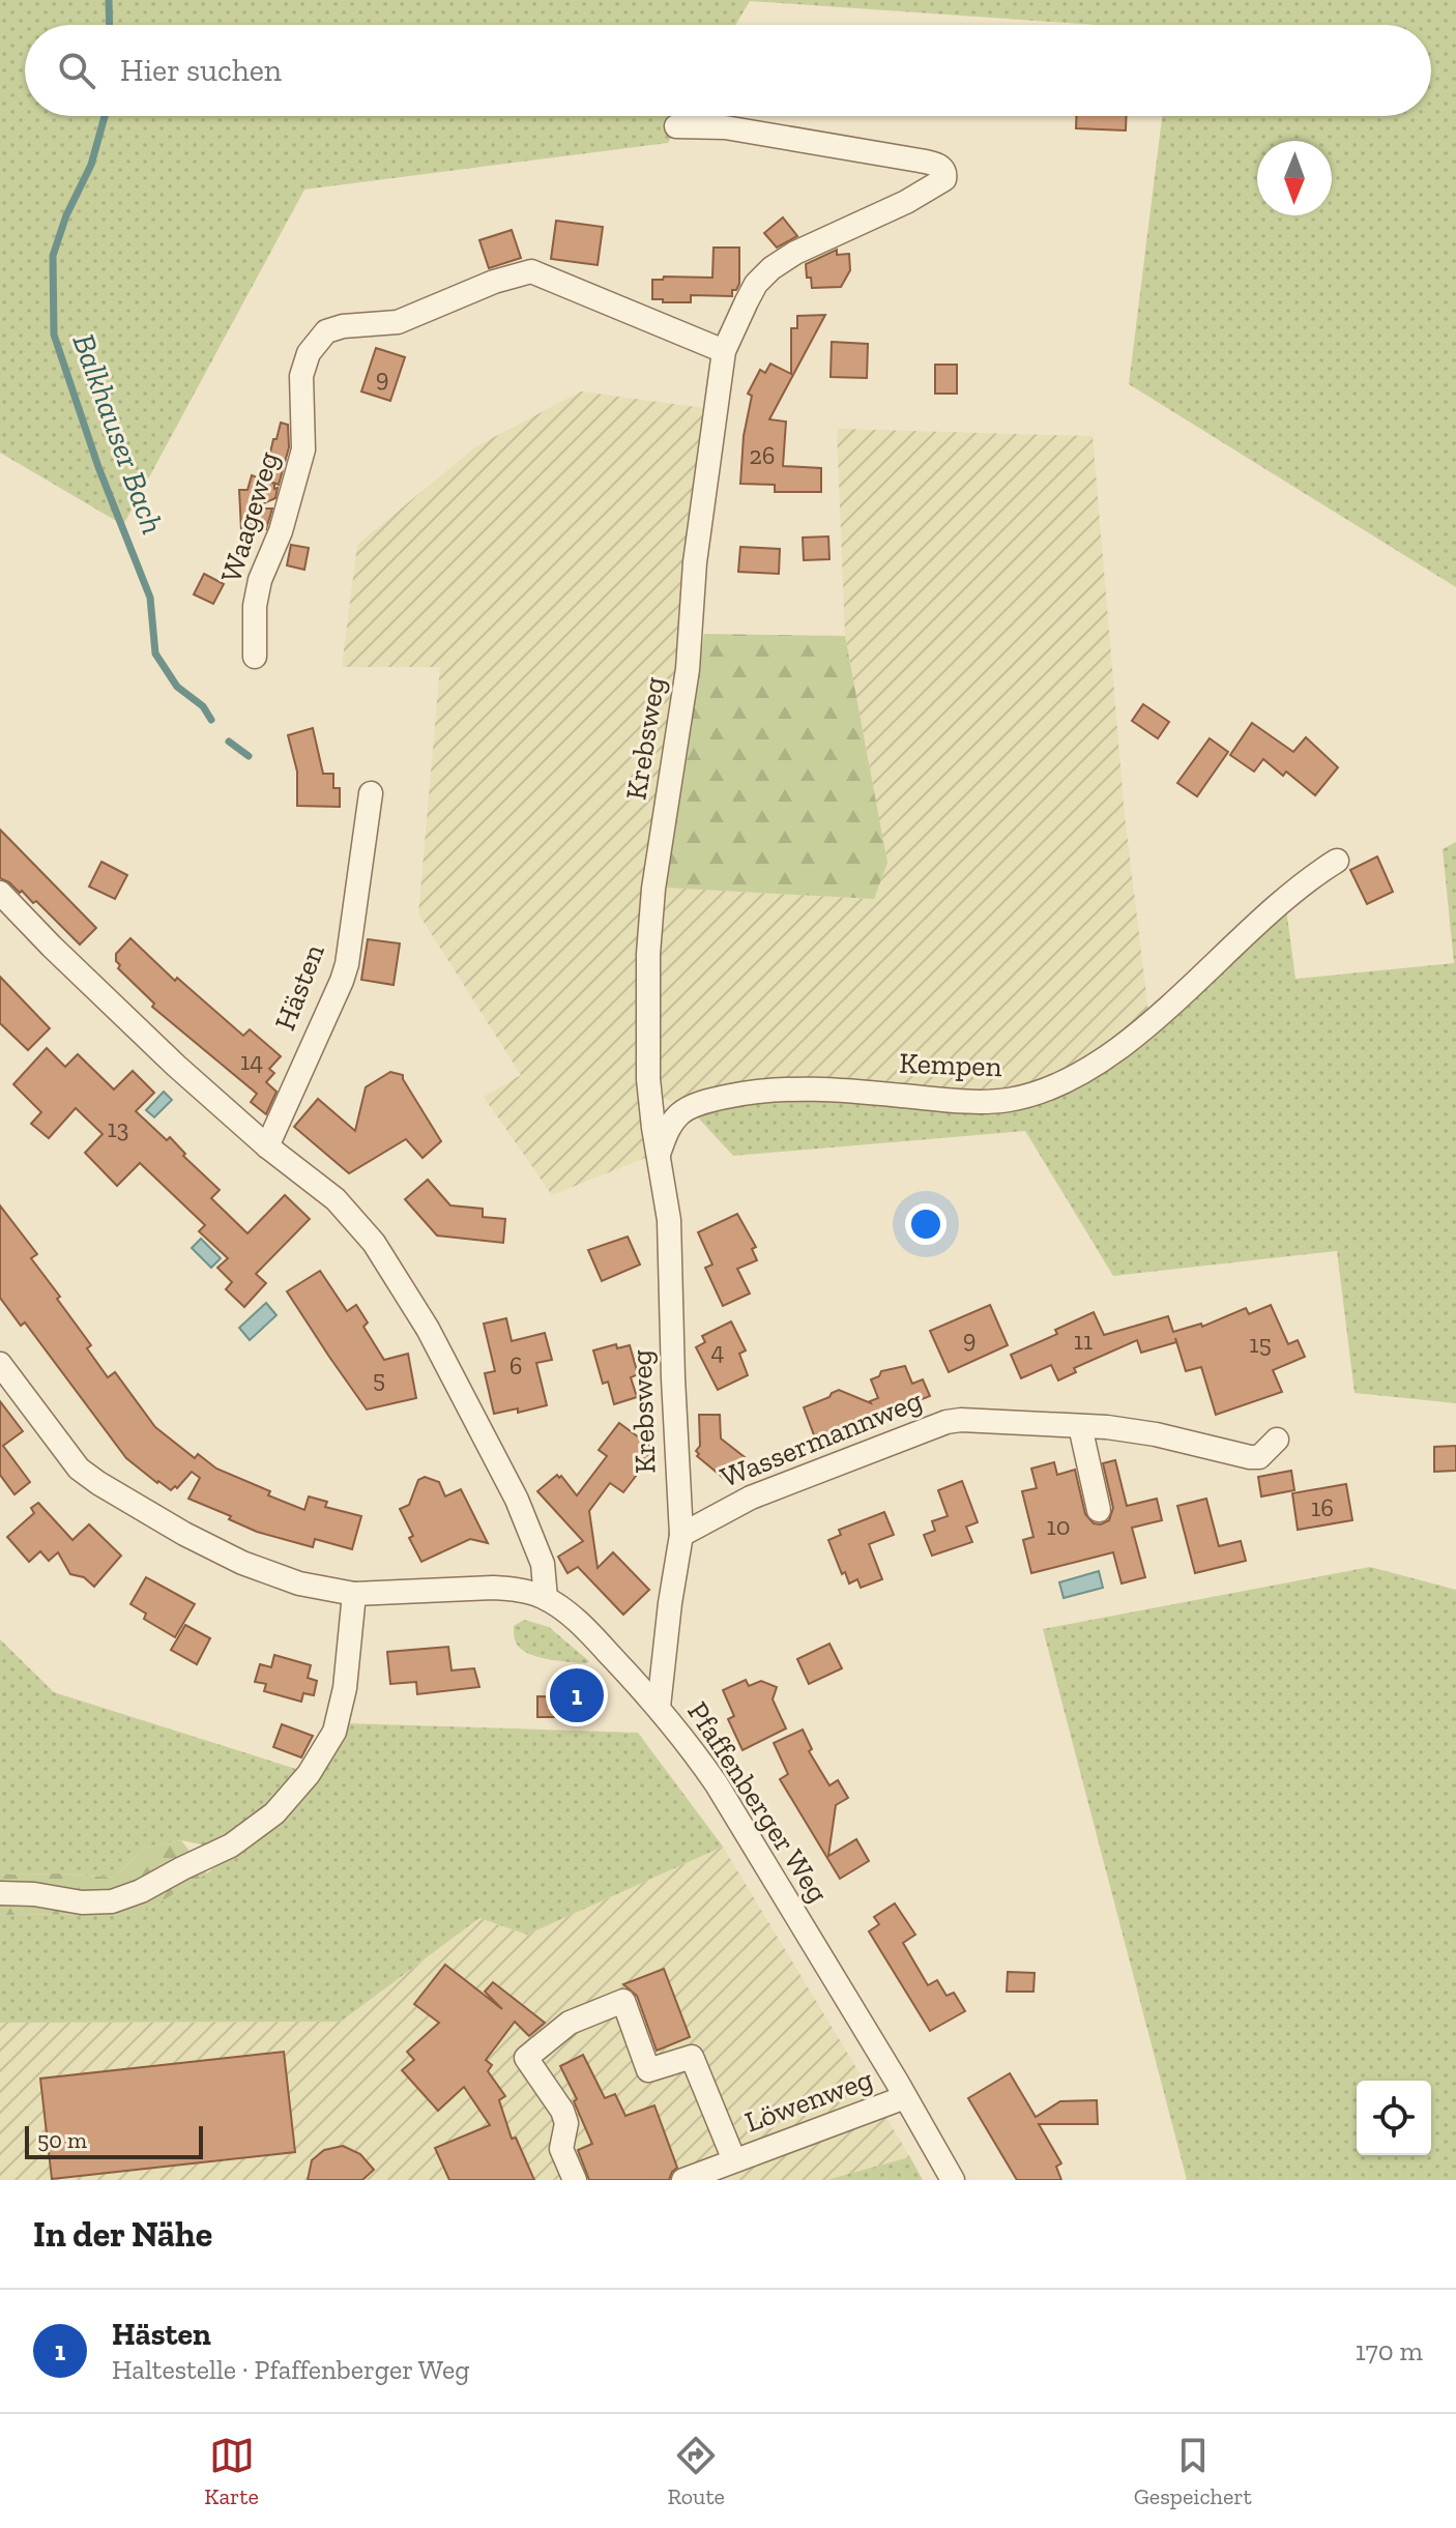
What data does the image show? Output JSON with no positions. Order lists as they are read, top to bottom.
{
  "streets": {
    "street": [
      "Waageweg",
      "Krebsweg",
      "Hästen",
      "Kempen",
      "Wassermannweg",
      "Pfaffenberger Weg",
      "Löwenweg"
    ]
  },
  "crossings": [
    ["Waageweg", "Krebsweg"],
    ["Krebsweg", "Kempen"],
    ["Krebsweg", "Wassermannweg"],
    ["Krebsweg", "Pfaffenberger Weg"],
    ["Pfaffenberger Weg", "Löwenweg"]
  ],
  "water": ["Balkhauser Bach"],
  "house_numbers": [
    "9",
    "26",
    "14",
    "13",
    "9",
    "11",
    "15",
    "4",
    "6",
    "5",
    "16",
    "10"
  ],
  "scale_bar": "50 m",
  "north": "bottom",
  "page": {
    "search": "Hier suchen",
    "pins": "1",
    "scale": "50 m",
    "heading": "In der Nähe",
    "list": [
      {
        "mark": "1",
        "name": "Hästen",
        "note": "Haltestelle · Pfaffenberger Weg",
        "value": "170 m"
      }
    ],
    "nav": ["Karte", "Route", "Gespeichert"]
  }
}
